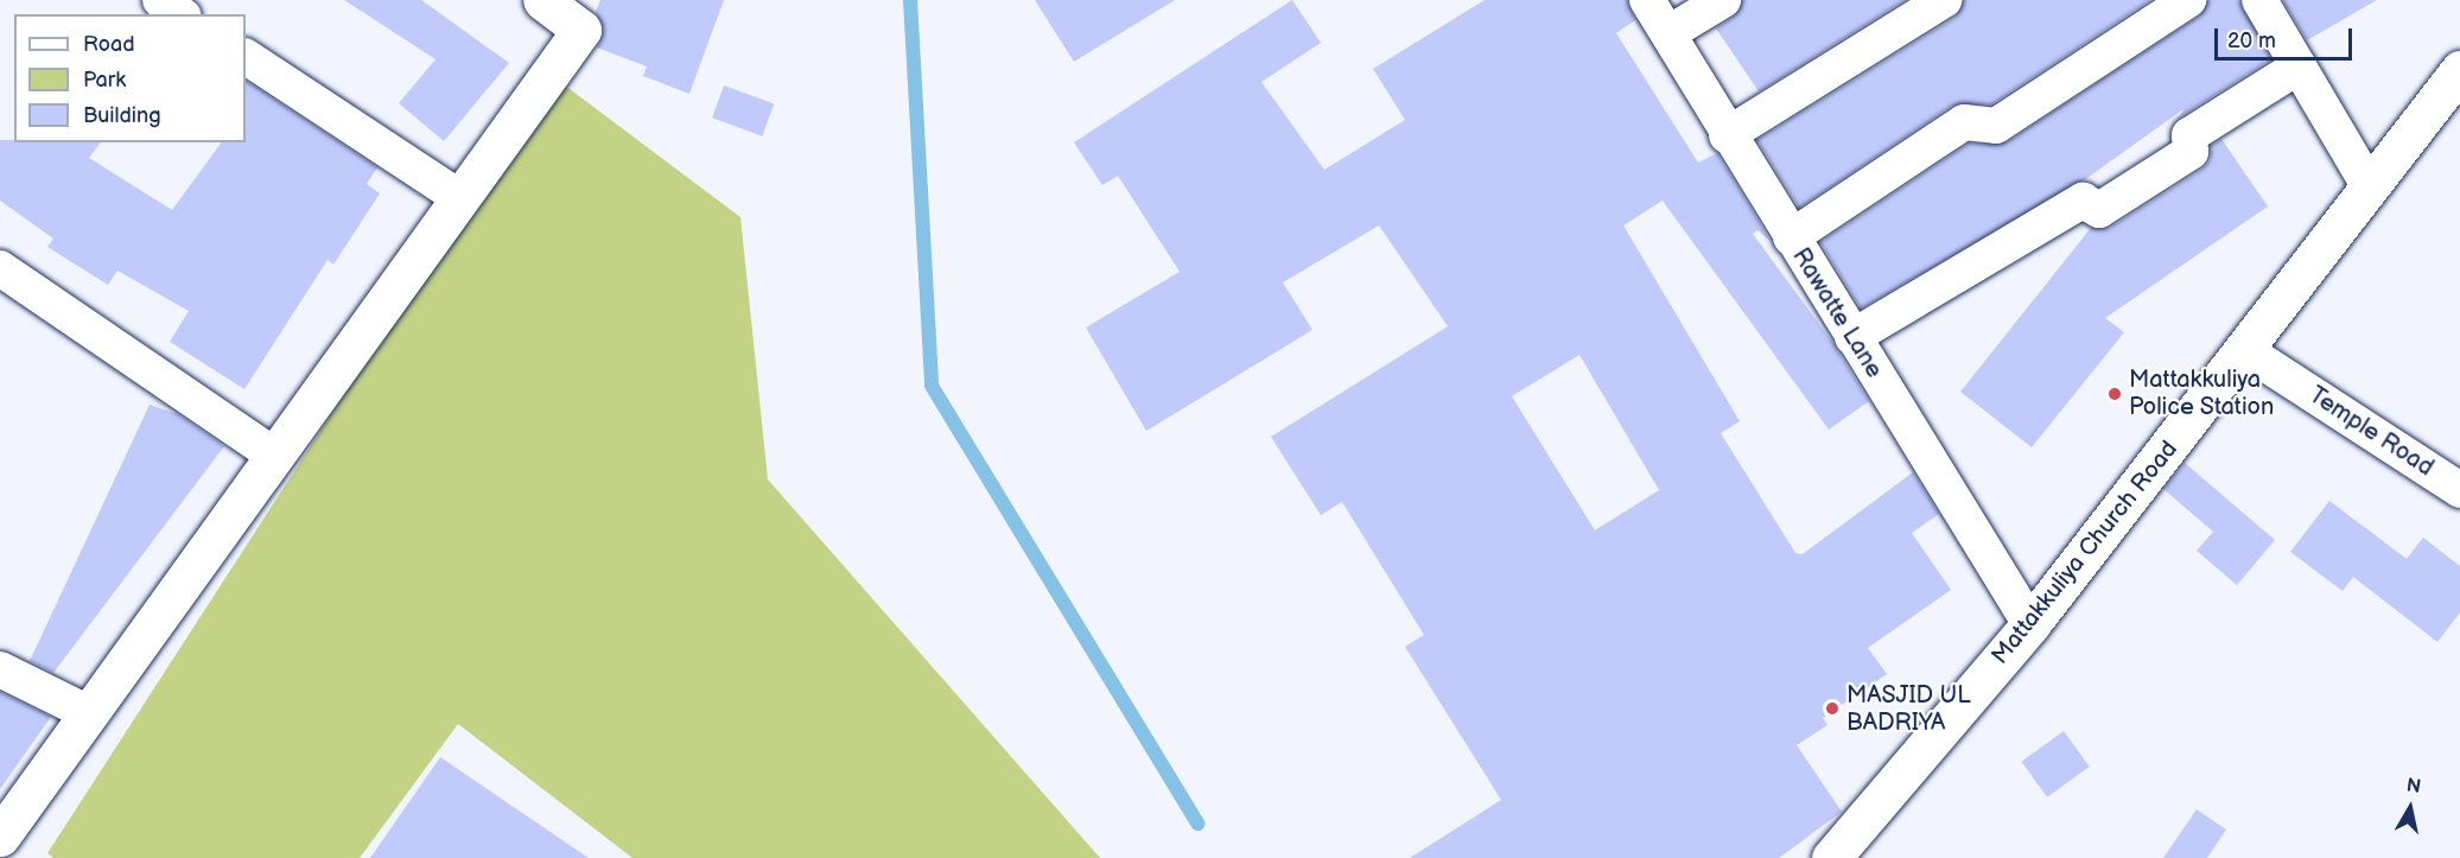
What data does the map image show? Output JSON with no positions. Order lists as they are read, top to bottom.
{
  "streets": {
    "street": ["Rawatte Lane", "Temple Road", "Mattakkuliya Church Road"]
  },
  "crossings": [
    ["Rawatte Lane", "Mattakkuliya Church Road"],
    ["Temple Road", "Mattakkuliya Church Road"]
  ],
  "places": ["Mattakkuliya Police Station", "MASJID UL BADRIYA"],
  "legend": ["Road", "Park", "Building"],
  "scale_bar": "20 m",
  "north": "top"
}
